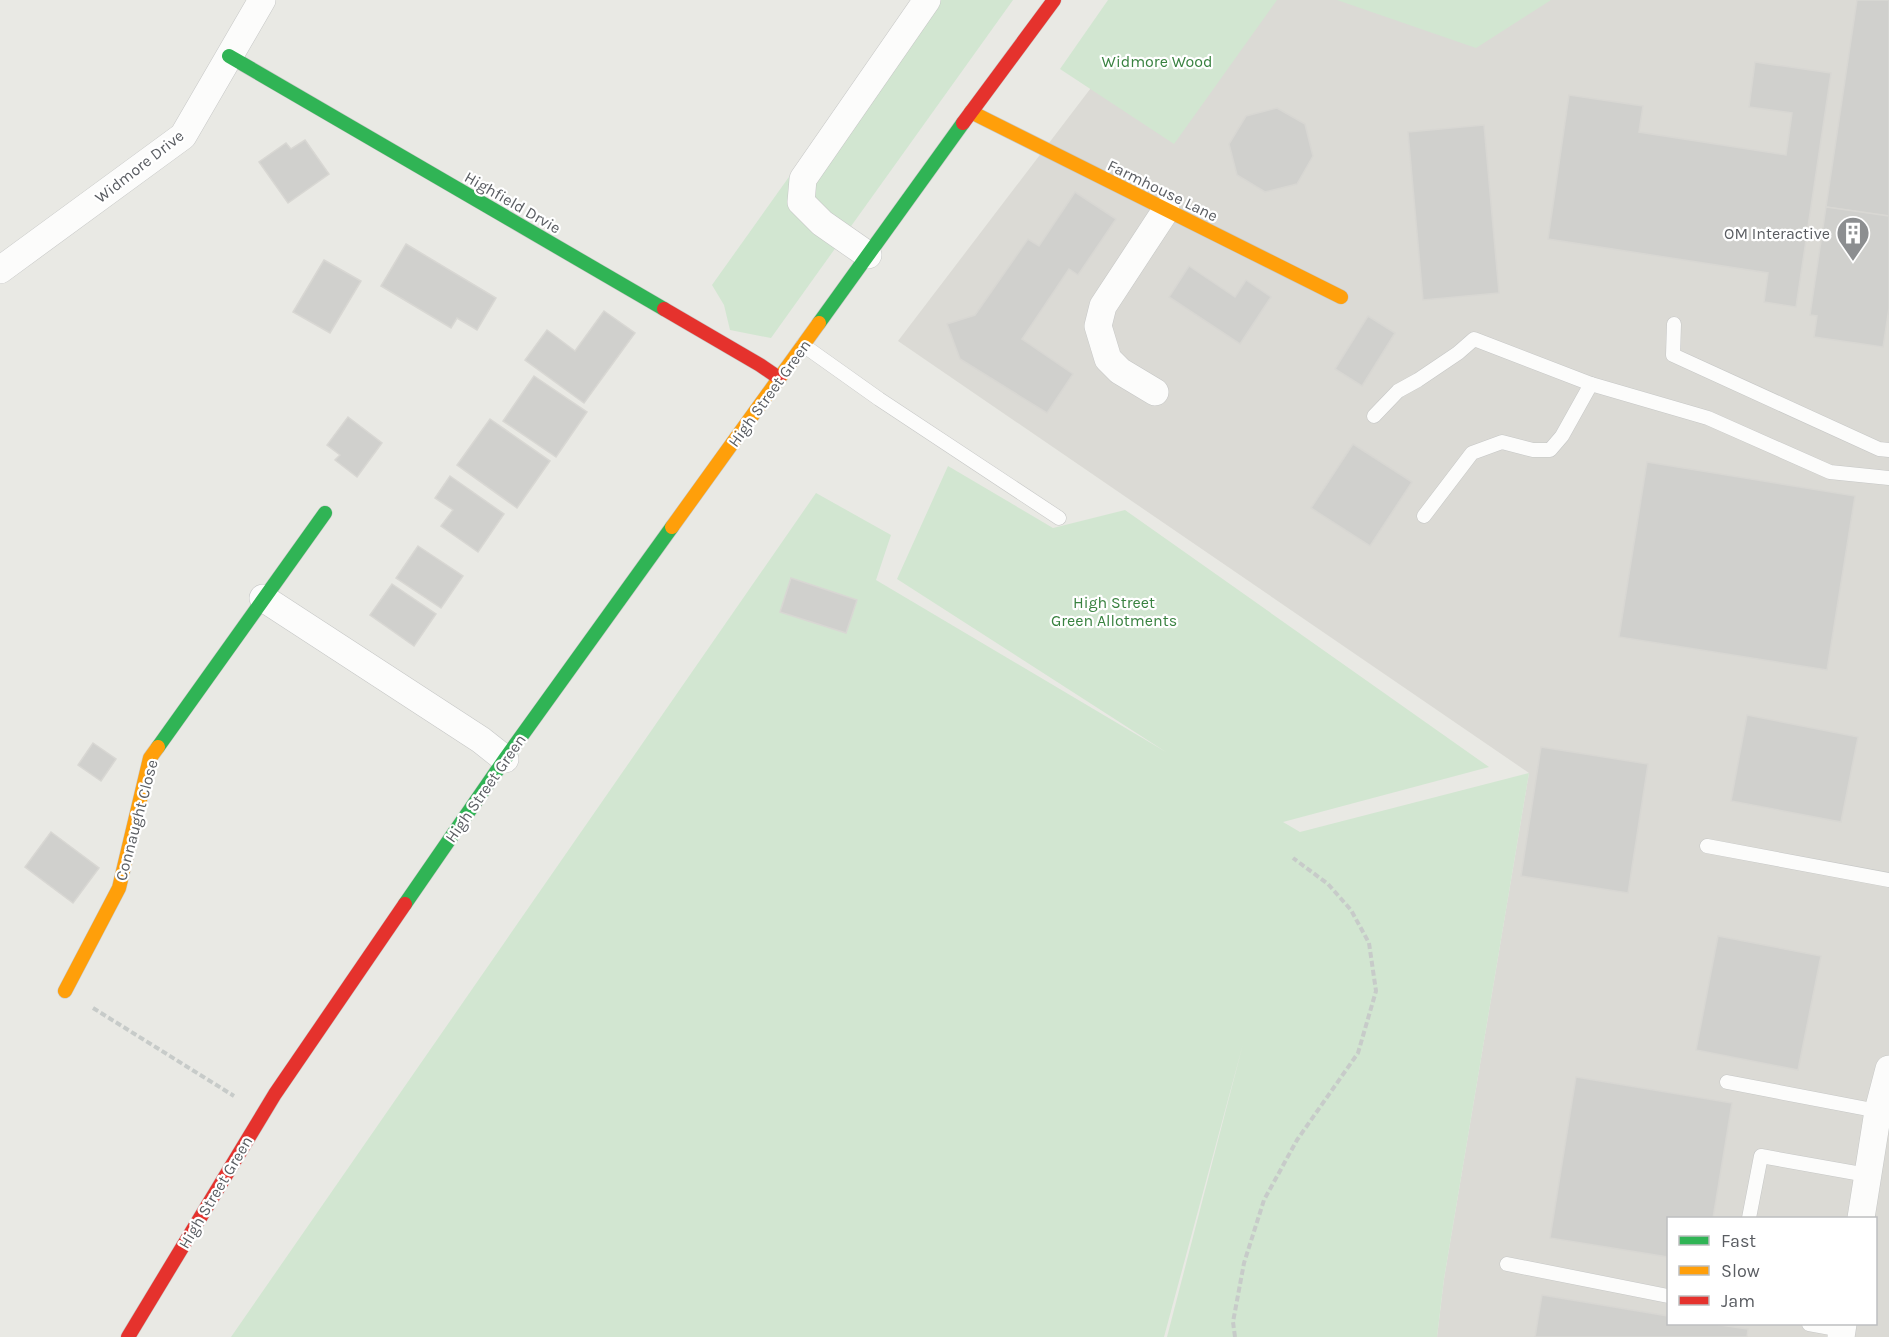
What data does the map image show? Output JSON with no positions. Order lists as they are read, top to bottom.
{
  "streets": {
    "street": [
      "Widmore Drive",
      "Farmhouse Lane",
      "Highfield Drvie",
      "High Street Green",
      "Connaught Close"
    ]
  },
  "crossings": [
    ["Widmore Drive", "Highfield Drvie"],
    ["Farmhouse Lane", "High Street Green"],
    ["Highfield Drvie", "High Street Green"]
  ],
  "parks": ["Widmore Wood", "High Street Green Allotments"],
  "places": {
    "building": ["OM Interactive"]
  },
  "legend": ["Fast", "Slow", "Jam"]
}
